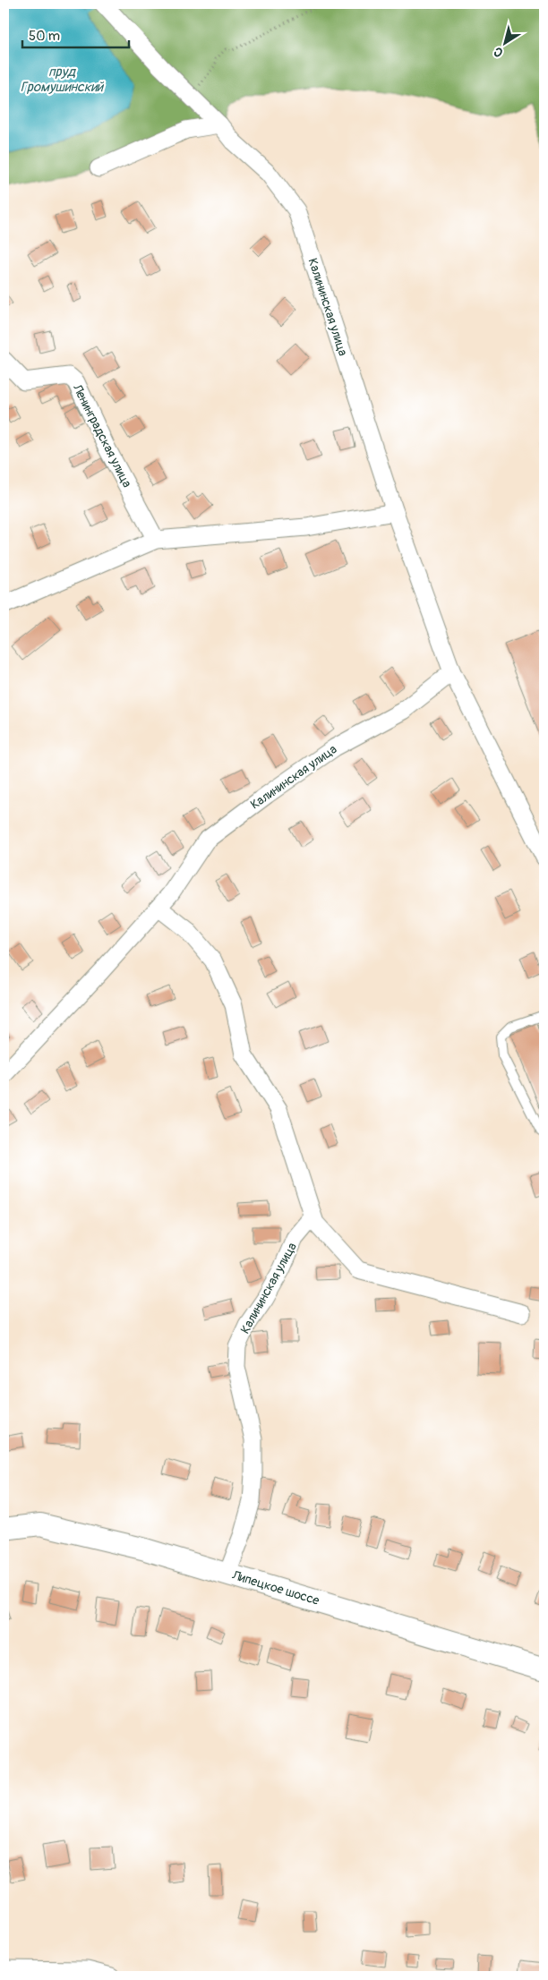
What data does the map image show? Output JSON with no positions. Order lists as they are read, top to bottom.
{
  "streets": {
    "street": ["Калининская улица", "Ленинградская улица", "Липецкое шоссе"]
  },
  "crossings": [
    ["Калининская улица", "Липецкое шоссе"]
  ],
  "water": ["пруд Громушинский"],
  "scale_bar": "50 m",
  "north": "bottom left"
}
